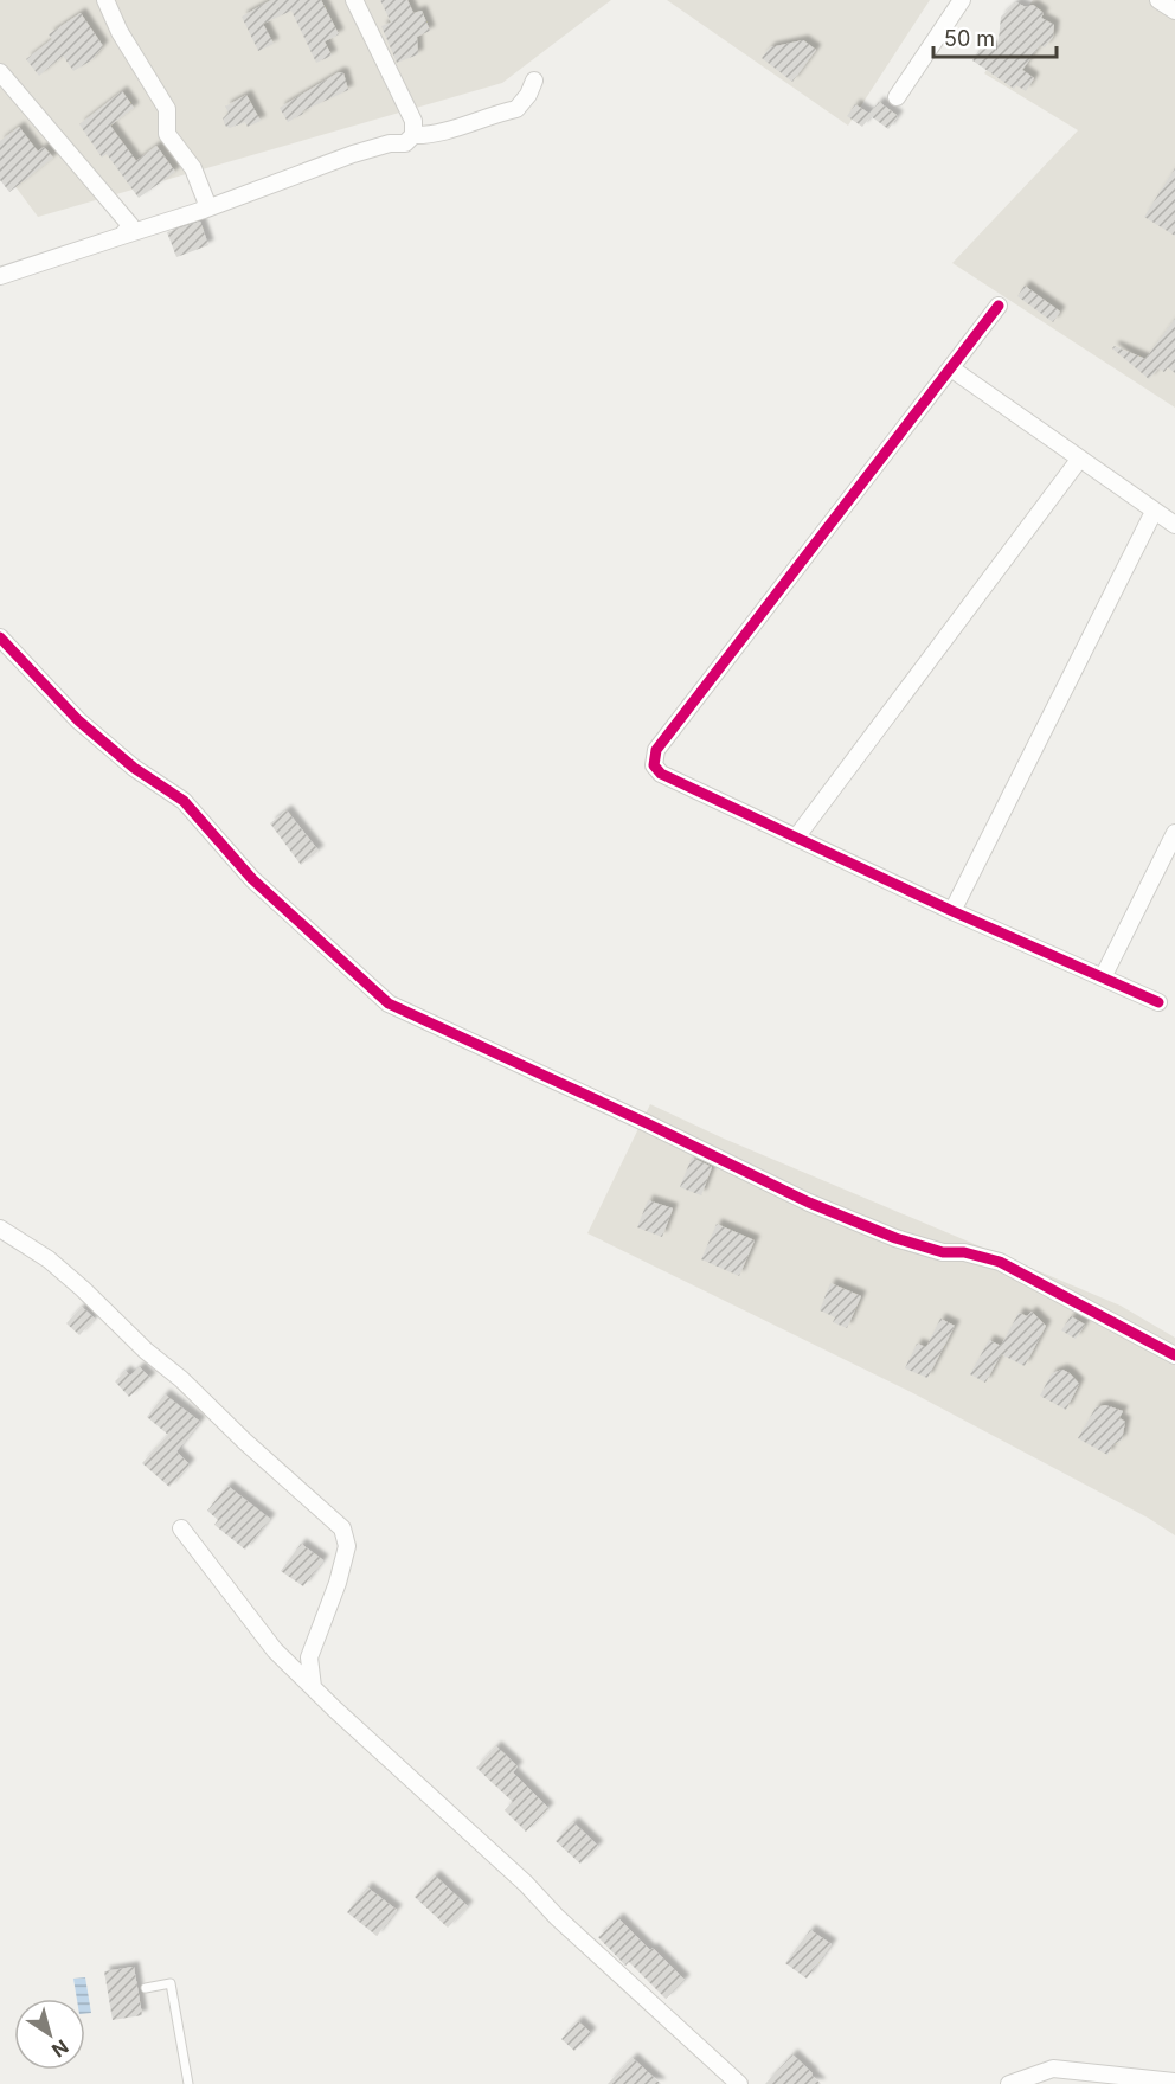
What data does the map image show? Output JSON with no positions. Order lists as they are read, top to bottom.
{
  "scale_bar": "50 m",
  "north": "bottom right"
}
